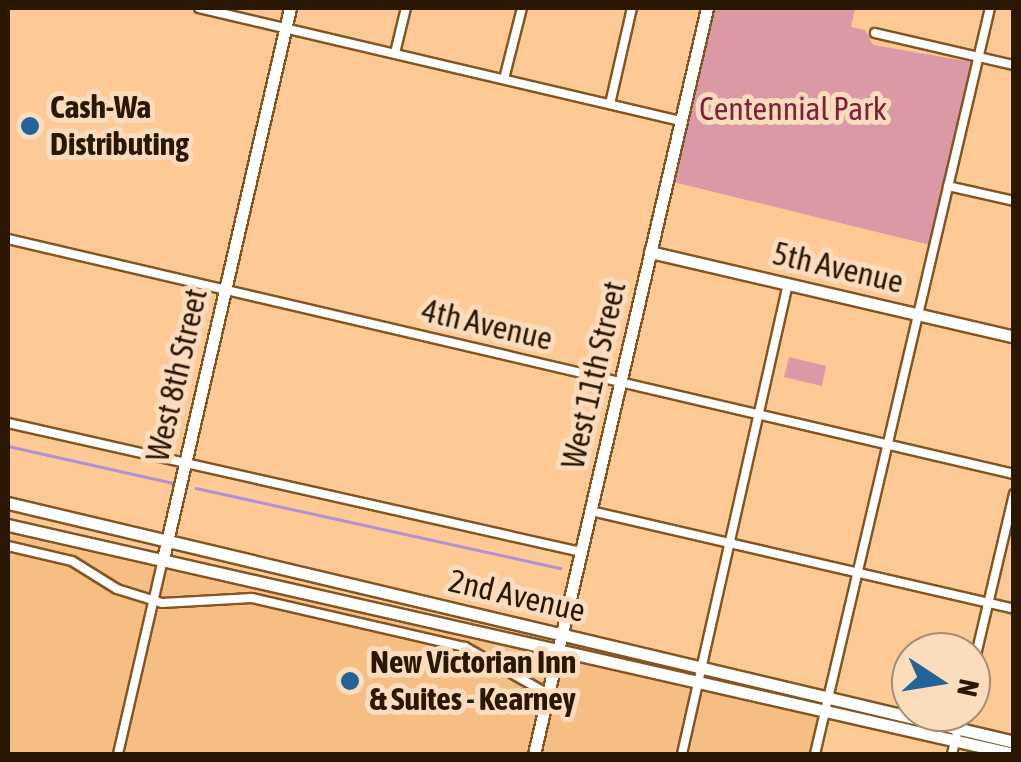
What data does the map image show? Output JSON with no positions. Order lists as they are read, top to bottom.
{
  "streets": {
    "main road": [
      "5th Avenue",
      "West 8th Street",
      "West 11th Street",
      "2nd Avenue"
    ],
    "street": ["4th Avenue"]
  },
  "crossings": [
    ["5th Avenue", "West 11th Street"],
    ["4th Avenue", "West 8th Street"],
    ["4th Avenue", "West 11th Street"],
    ["West 8th Street", "2nd Avenue"],
    ["West 11th Street", "2nd Avenue"]
  ],
  "parks": ["Centennial Park"],
  "places": ["Cash-Wa Distributing", "New Victorian Inn & Suites - Kearney"],
  "north": "right"
}
